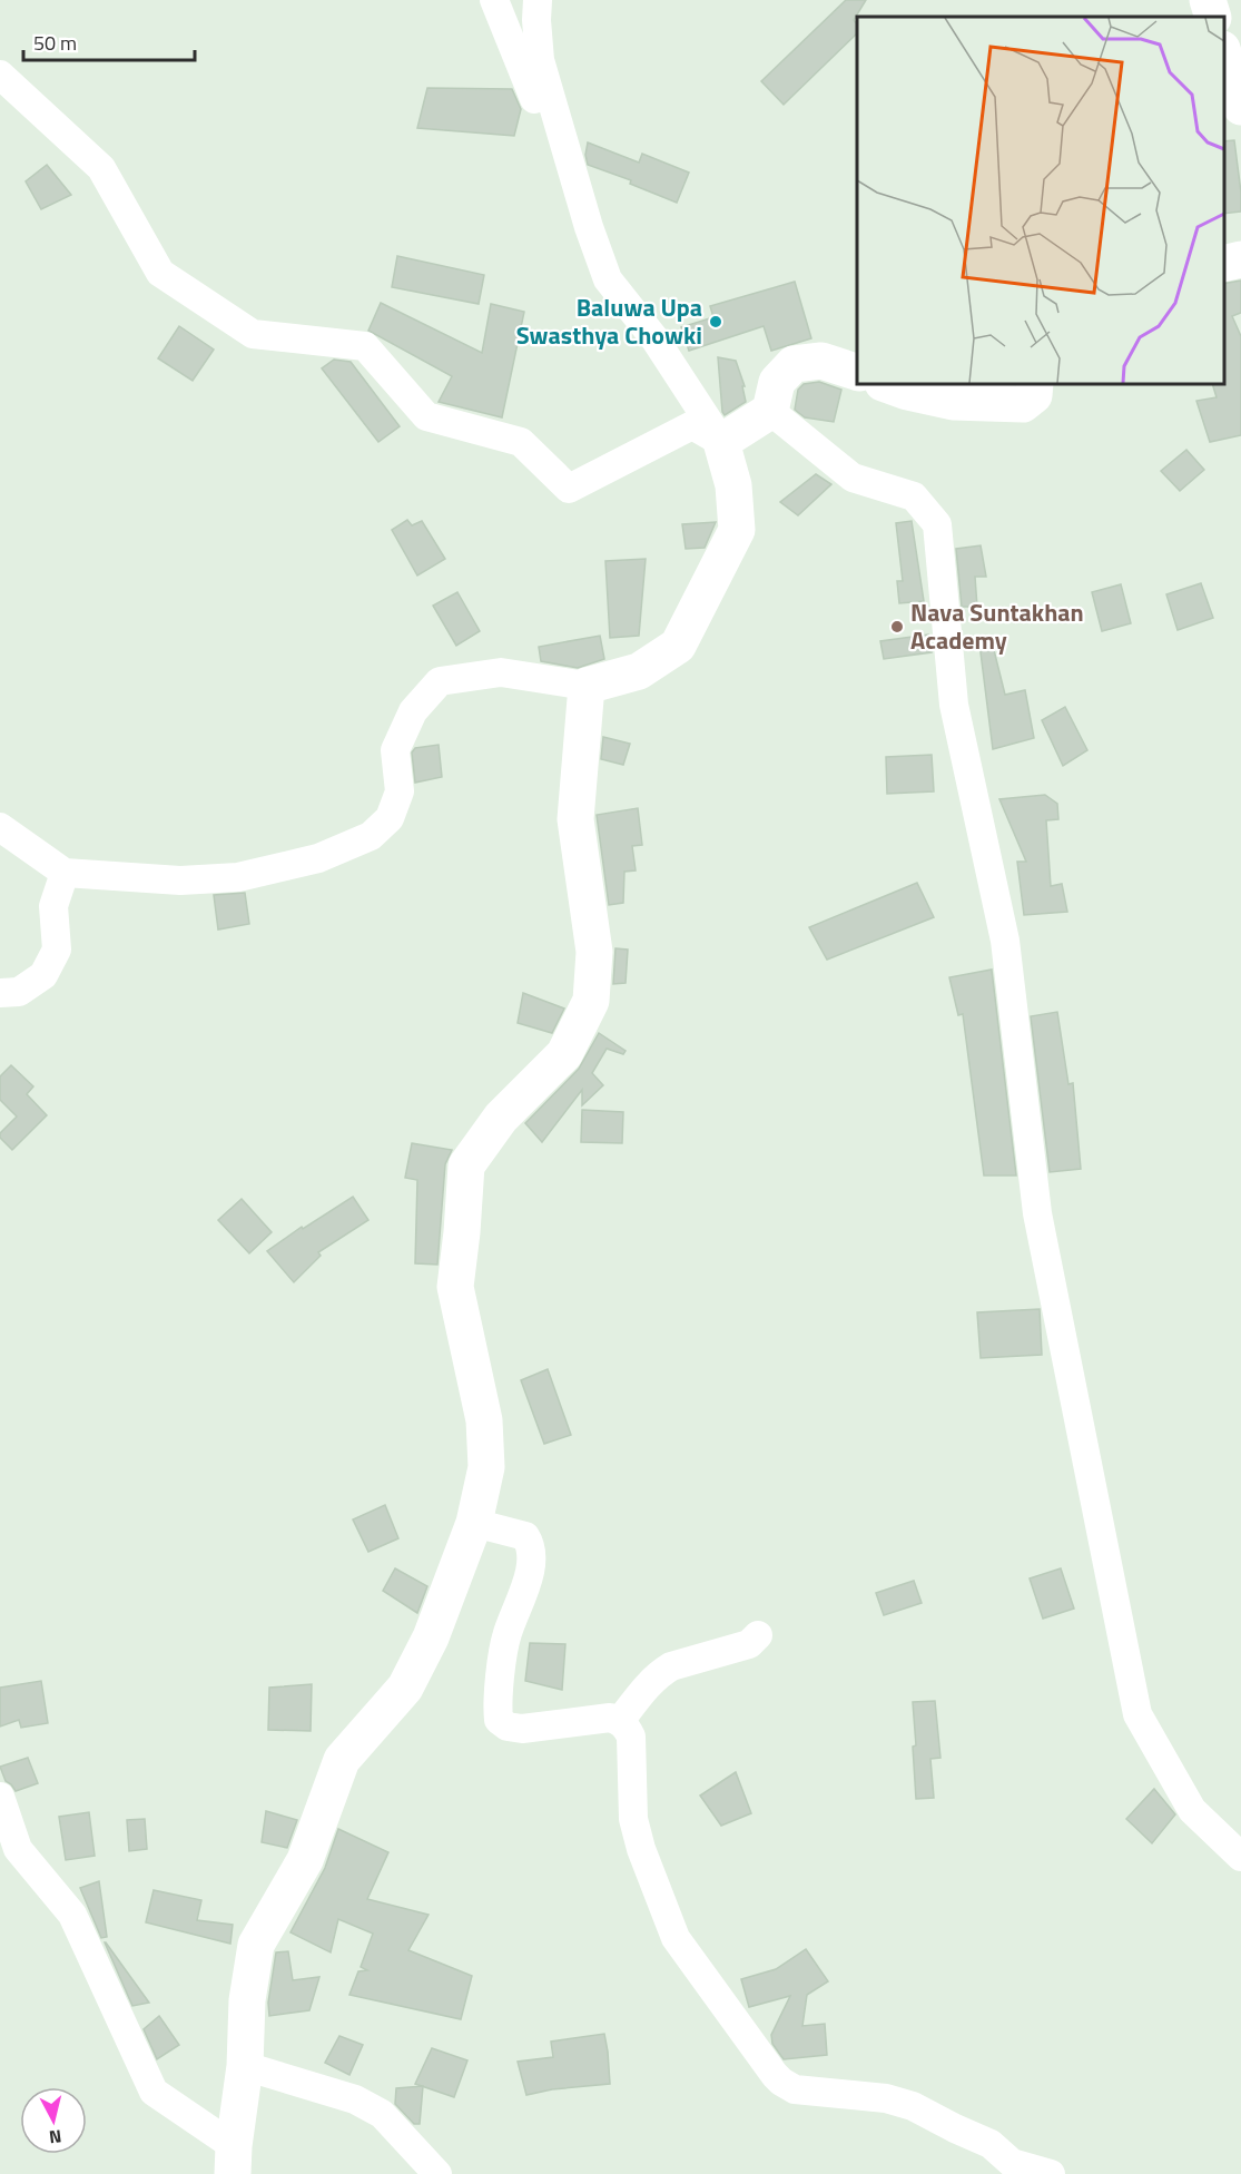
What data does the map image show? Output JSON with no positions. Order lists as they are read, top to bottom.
{
  "places": ["Baluwa Upa Swasthya Chowki", "Nava Suntakhan Academy"],
  "scale_bar": "50 m",
  "north": "bottom"
}
